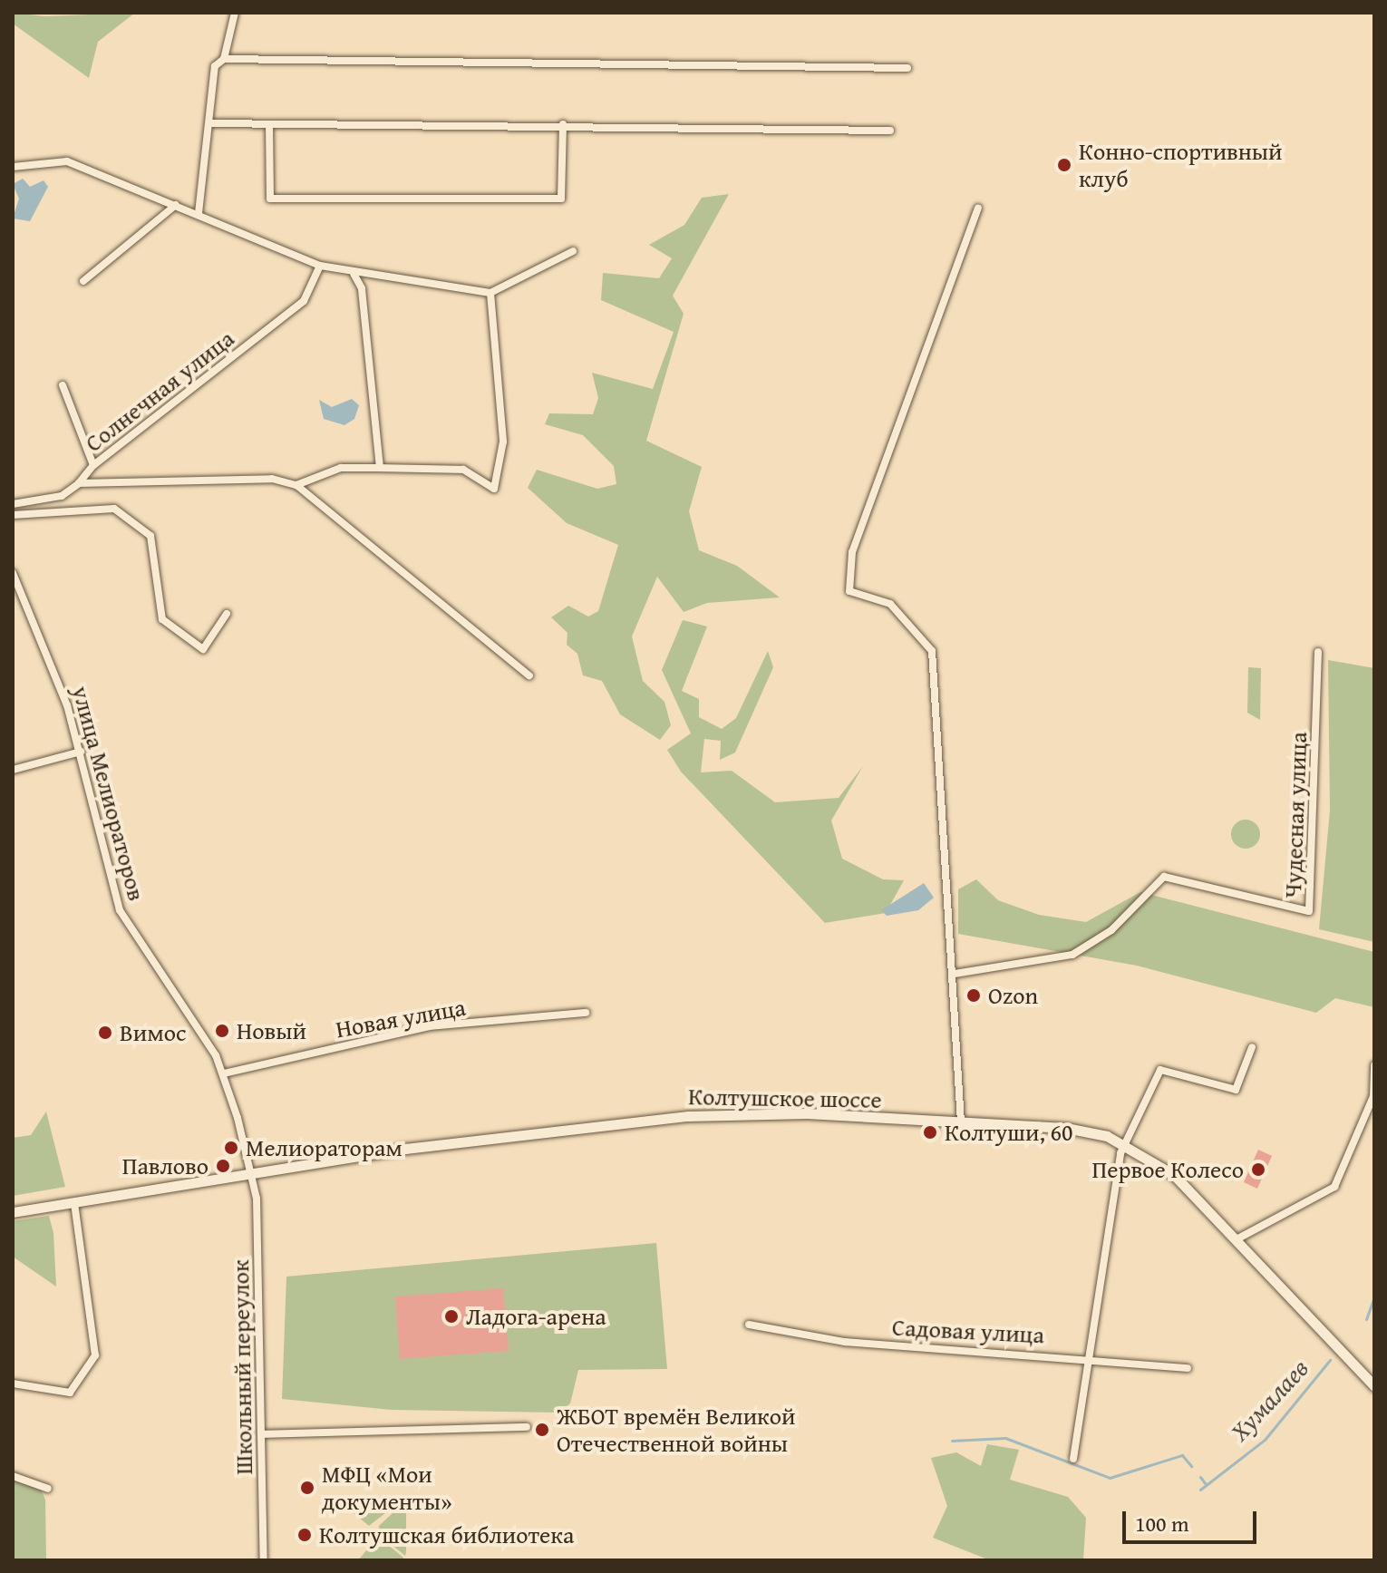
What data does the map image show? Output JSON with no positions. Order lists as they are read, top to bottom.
{
  "streets": {
    "main road": ["Колтушское шоссе"],
    "street": [
      "Солнечная улица",
      "улица Мелиораторов",
      "Чудесная улица",
      "Новая улица",
      "Садовая улица",
      "Школьный переулок"
    ]
  },
  "crossings": [
    ["улица Мелиораторов", "Новая улица"],
    ["улица Мелиораторов", "Колтушское шоссе"],
    ["улица Мелиораторов", "Школьный переулок"],
    ["Колтушское шоссе", "Школьный переулок"]
  ],
  "water": ["Хумалаев"],
  "places": [
    "Конно-спортивный клуб",
    "Ozon",
    "Новый",
    "Вимос",
    "Колтуши, 60",
    "Мелиораторам",
    "Павлово",
    "Первое Колесо",
    "Ладога-арена",
    "ЖБОТ времён Великой Отечественной войны",
    "МФЦ «Мои документы»",
    "Колтушская библиотека"
  ],
  "scale_bar": "100 m"
}
